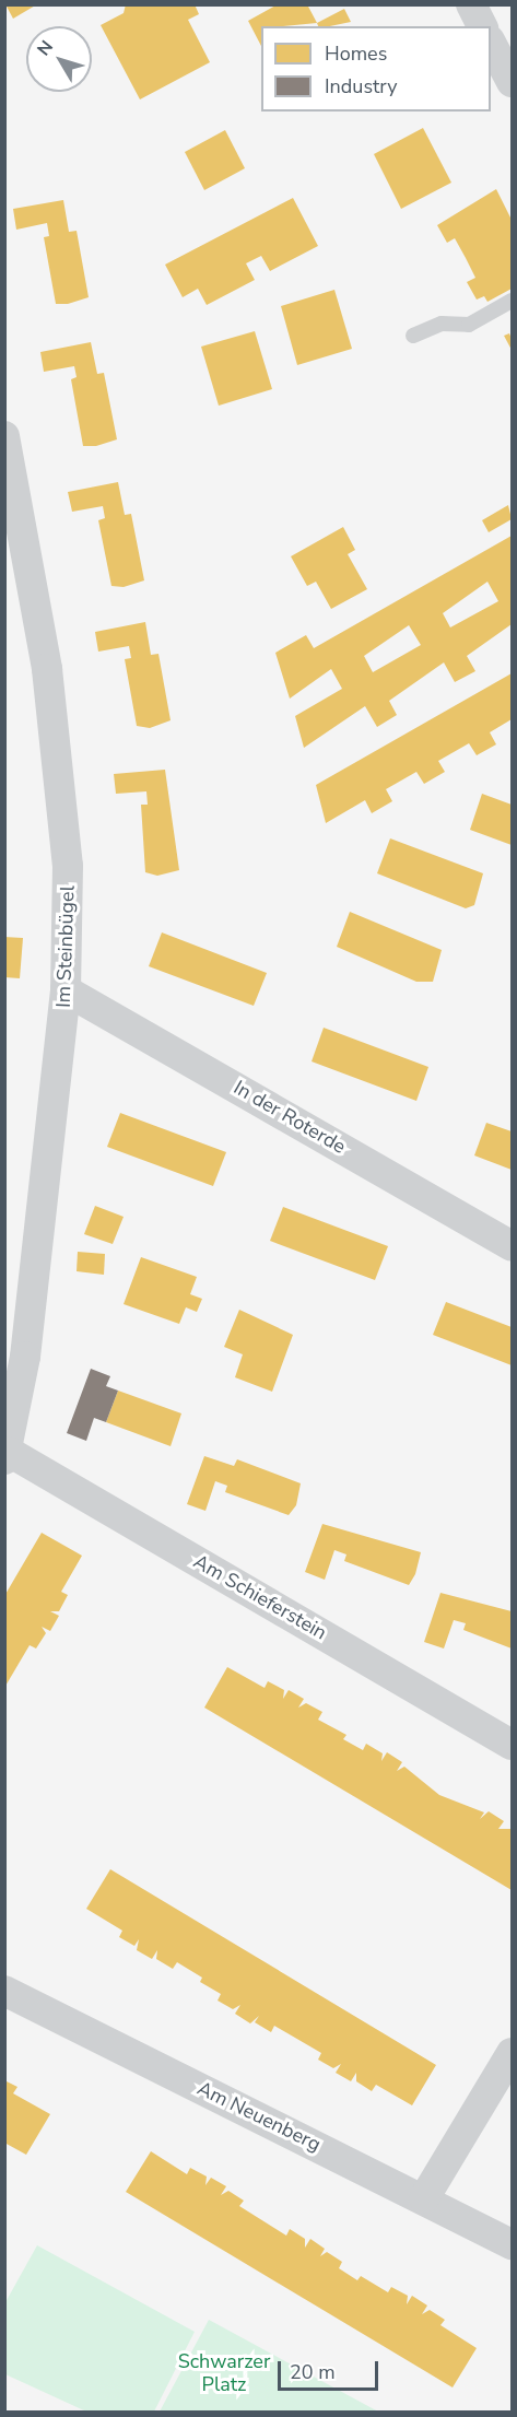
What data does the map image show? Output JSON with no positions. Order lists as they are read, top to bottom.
{
  "streets": {
    "street": [
      "Im Steinbügel",
      "In der Roterde",
      "Am Schieferstein",
      "Am Neuenberg"
    ]
  },
  "crossings": [
    ["Im Steinbügel", "In der Roterde"],
    ["Im Steinbügel", "Am Schieferstein"]
  ],
  "parks": ["Schwarzer Platz"],
  "legend": ["Homes", "Industry"],
  "scale_bar": "20 m",
  "north": "top left"
}
